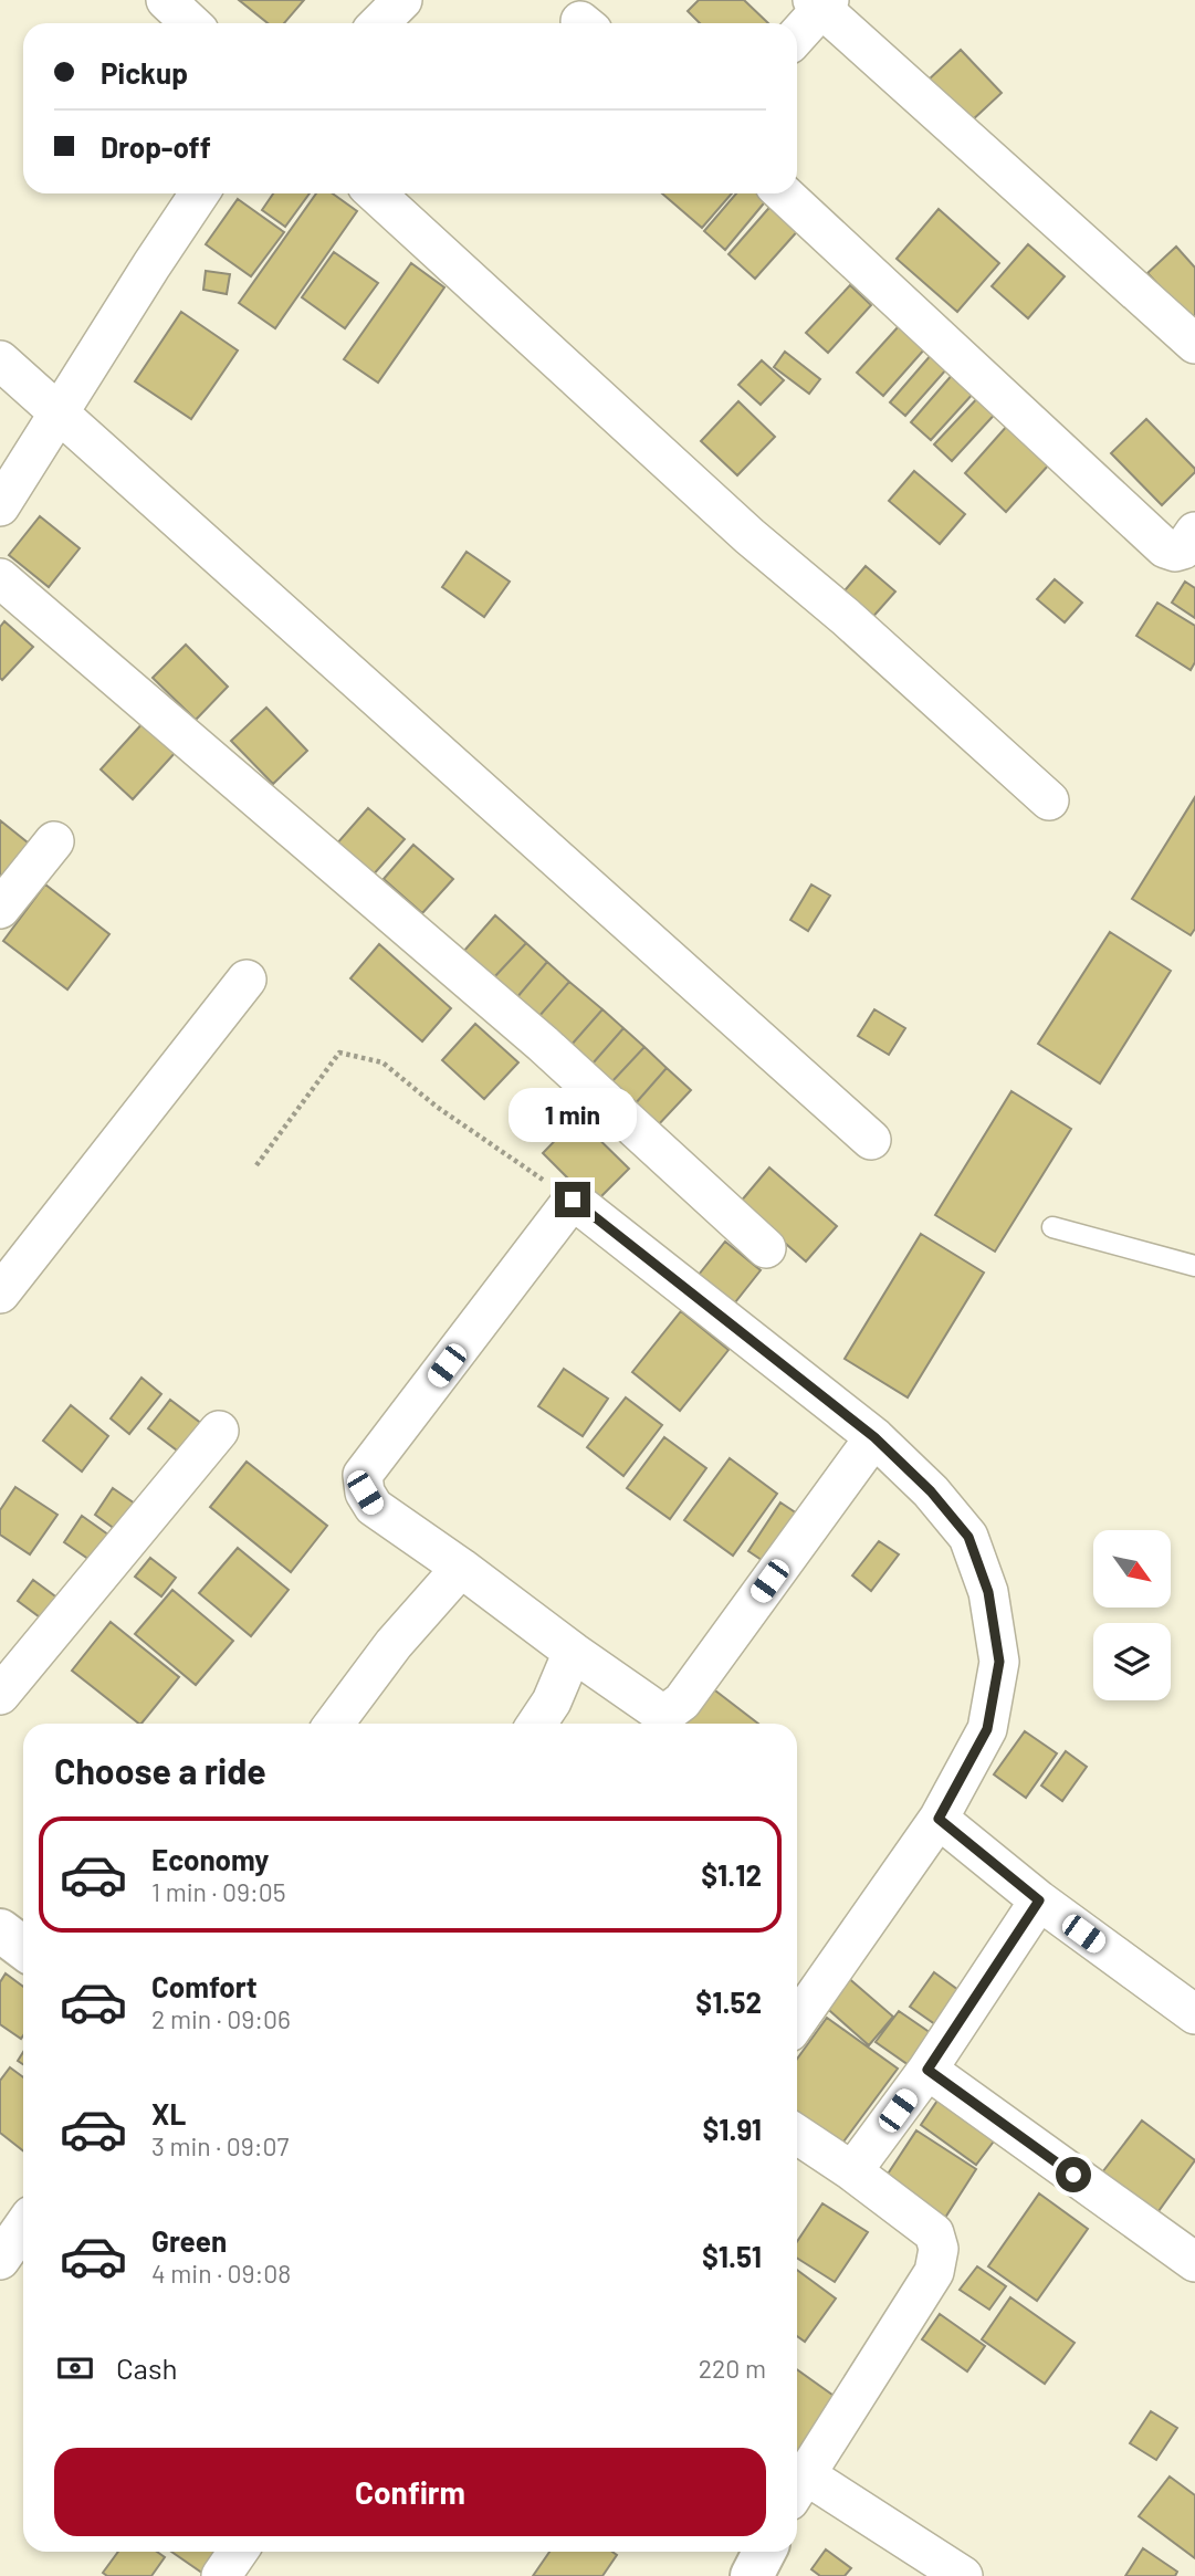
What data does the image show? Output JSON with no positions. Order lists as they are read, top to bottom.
{
  "north": "bottom right",
  "page": {
    "banner": ["Pickup", "Drop-off"],
    "bubble": "1 min",
    "heading": "Choose a ride",
    "list": [
      {
        "name": "Economy",
        "note": "1 min · 09:05",
        "value": "$1.12"
      },
      {
        "name": "Comfort",
        "note": "2 min · 09:06",
        "value": "$1.52"
      },
      {
        "name": "XL",
        "note": "3 min · 09:07",
        "value": "$1.91"
      },
      {
        "name": "Green",
        "note": "4 min · 09:08",
        "value": "$1.51"
      }
    ],
    "pay": ["Cash", "220 m"],
    "buttons": "Confirm"
  }
}
